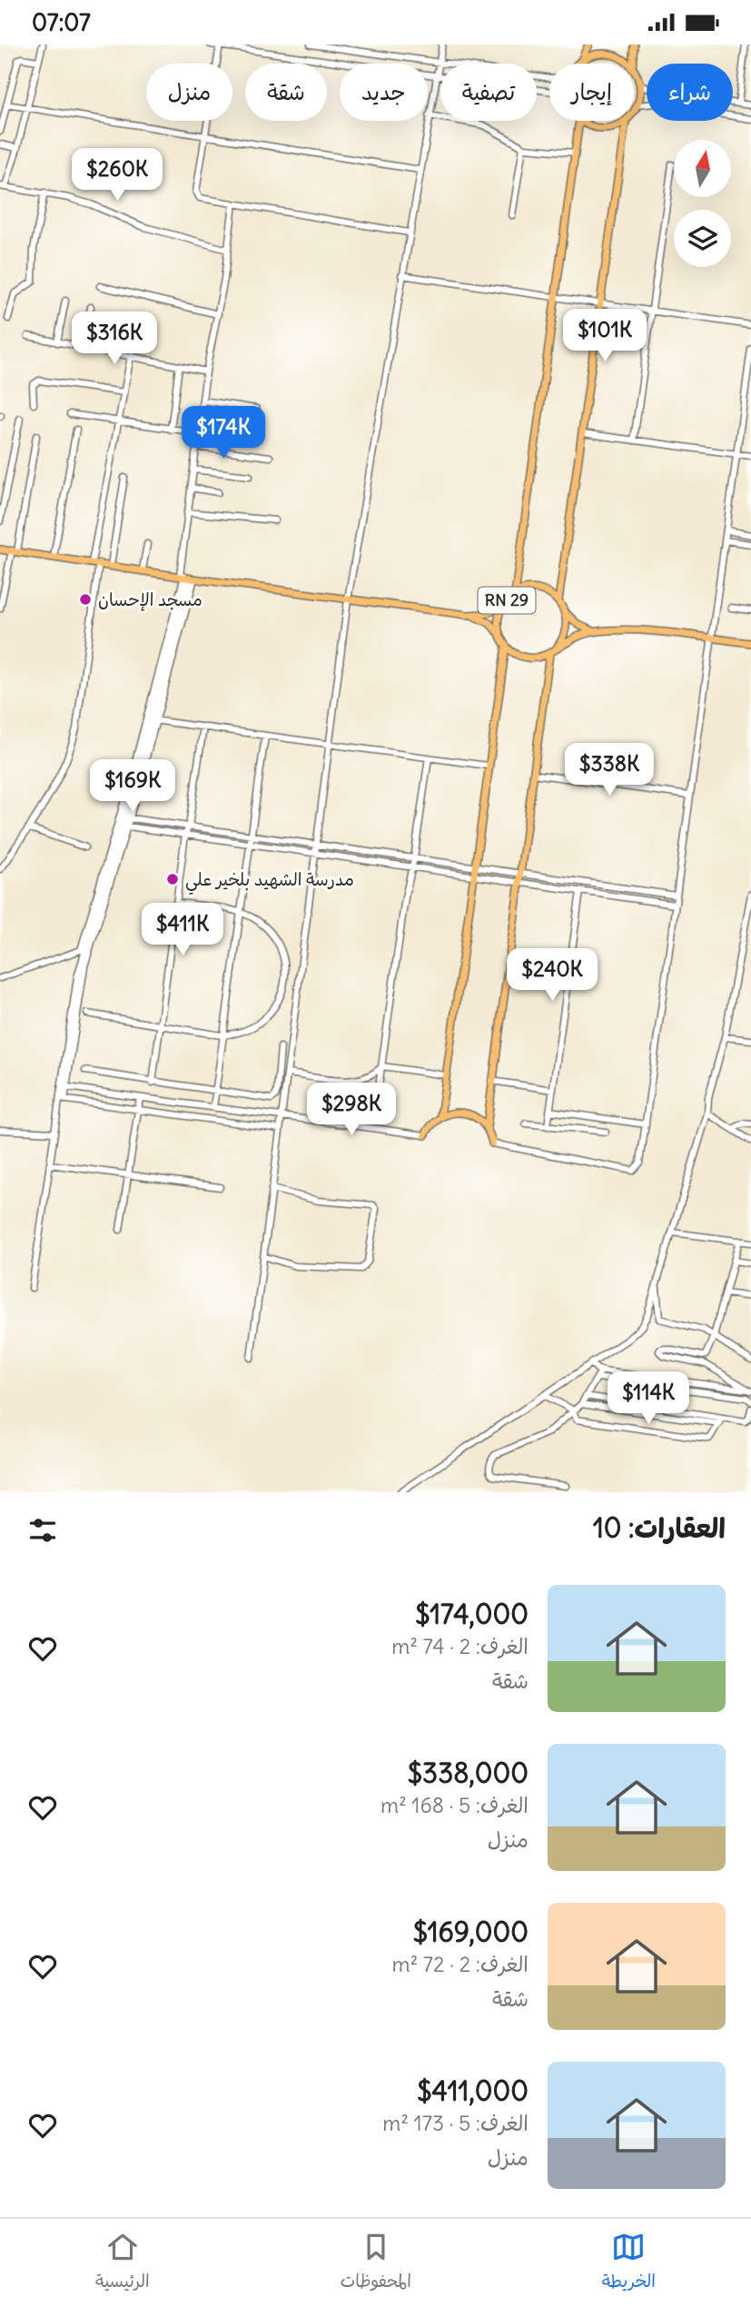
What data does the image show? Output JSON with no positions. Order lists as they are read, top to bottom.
{
  "streets": {
    "main road": ["RN 29"]
  },
  "places": ["مسجد الإحسان", "مدرسة الشهيد بلخير علي"],
  "north": "top",
  "page": {
    "status": "07:07",
    "chip": [
      "شراء",
      "إيجار",
      "تصفية",
      "جديد",
      "شقة",
      "منزل"
    ],
    "price": [
      "$260K",
      "$101K",
      "$316K",
      "$174K",
      "$338K",
      "$169K",
      "$411K",
      "$240K",
      "$298K",
      "$114K"
    ],
    "heading": "العقارات: 10",
    "list": [
      {
        "name": "$174,000",
        "note": "الغرف: 2 · 74 m² · شقة"
      },
      {
        "name": "$338,000",
        "note": "الغرف: 5 · 168 m² · منزل"
      },
      {
        "name": "$169,000",
        "note": "الغرف: 2 · 72 m² · شقة"
      },
      {
        "name": "$411,000",
        "note": "الغرف: 5 · 173 m² · منزل"
      }
    ],
    "tabs": ["الخريطة", "المحفوظات", "الرئيسية"]
  }
}
